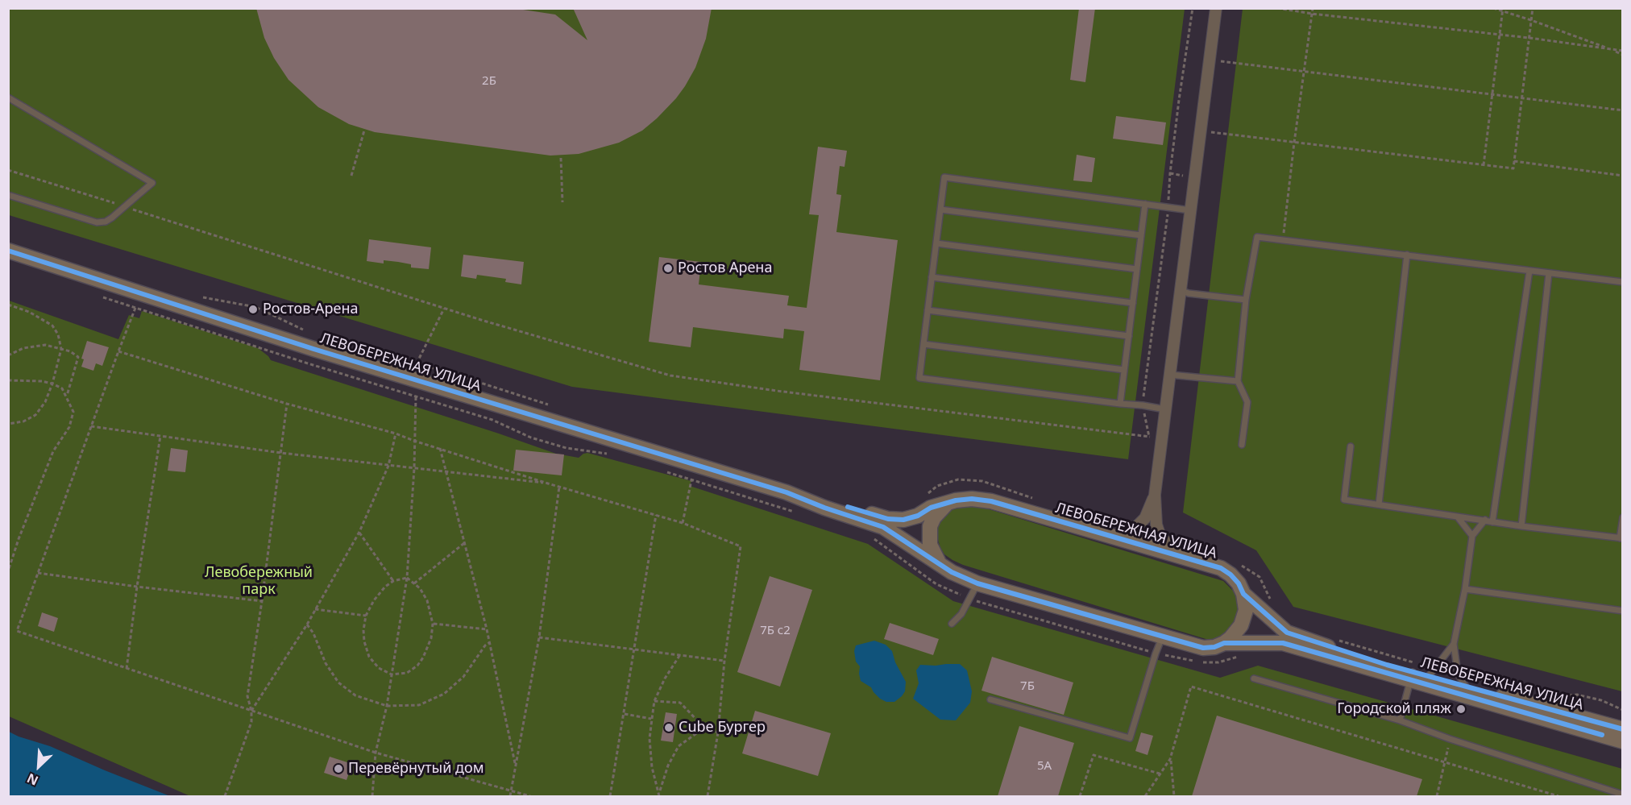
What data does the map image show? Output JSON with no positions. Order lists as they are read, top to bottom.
{
  "streets": {
    "main road": ["ЛЕВОБЕРЕЖНАЯ УЛИЦА"]
  },
  "parks": ["Левобережный парк"],
  "places": [
    "Ростов Арена",
    "Ростов-Арена",
    "Городской пляж",
    "Cube Бургер",
    "Перевёрнутый дом"
  ],
  "house_numbers": [
    "2Б",
    "7Б с2",
    "7Б",
    "5А"
  ],
  "north": "bottom left"
}
